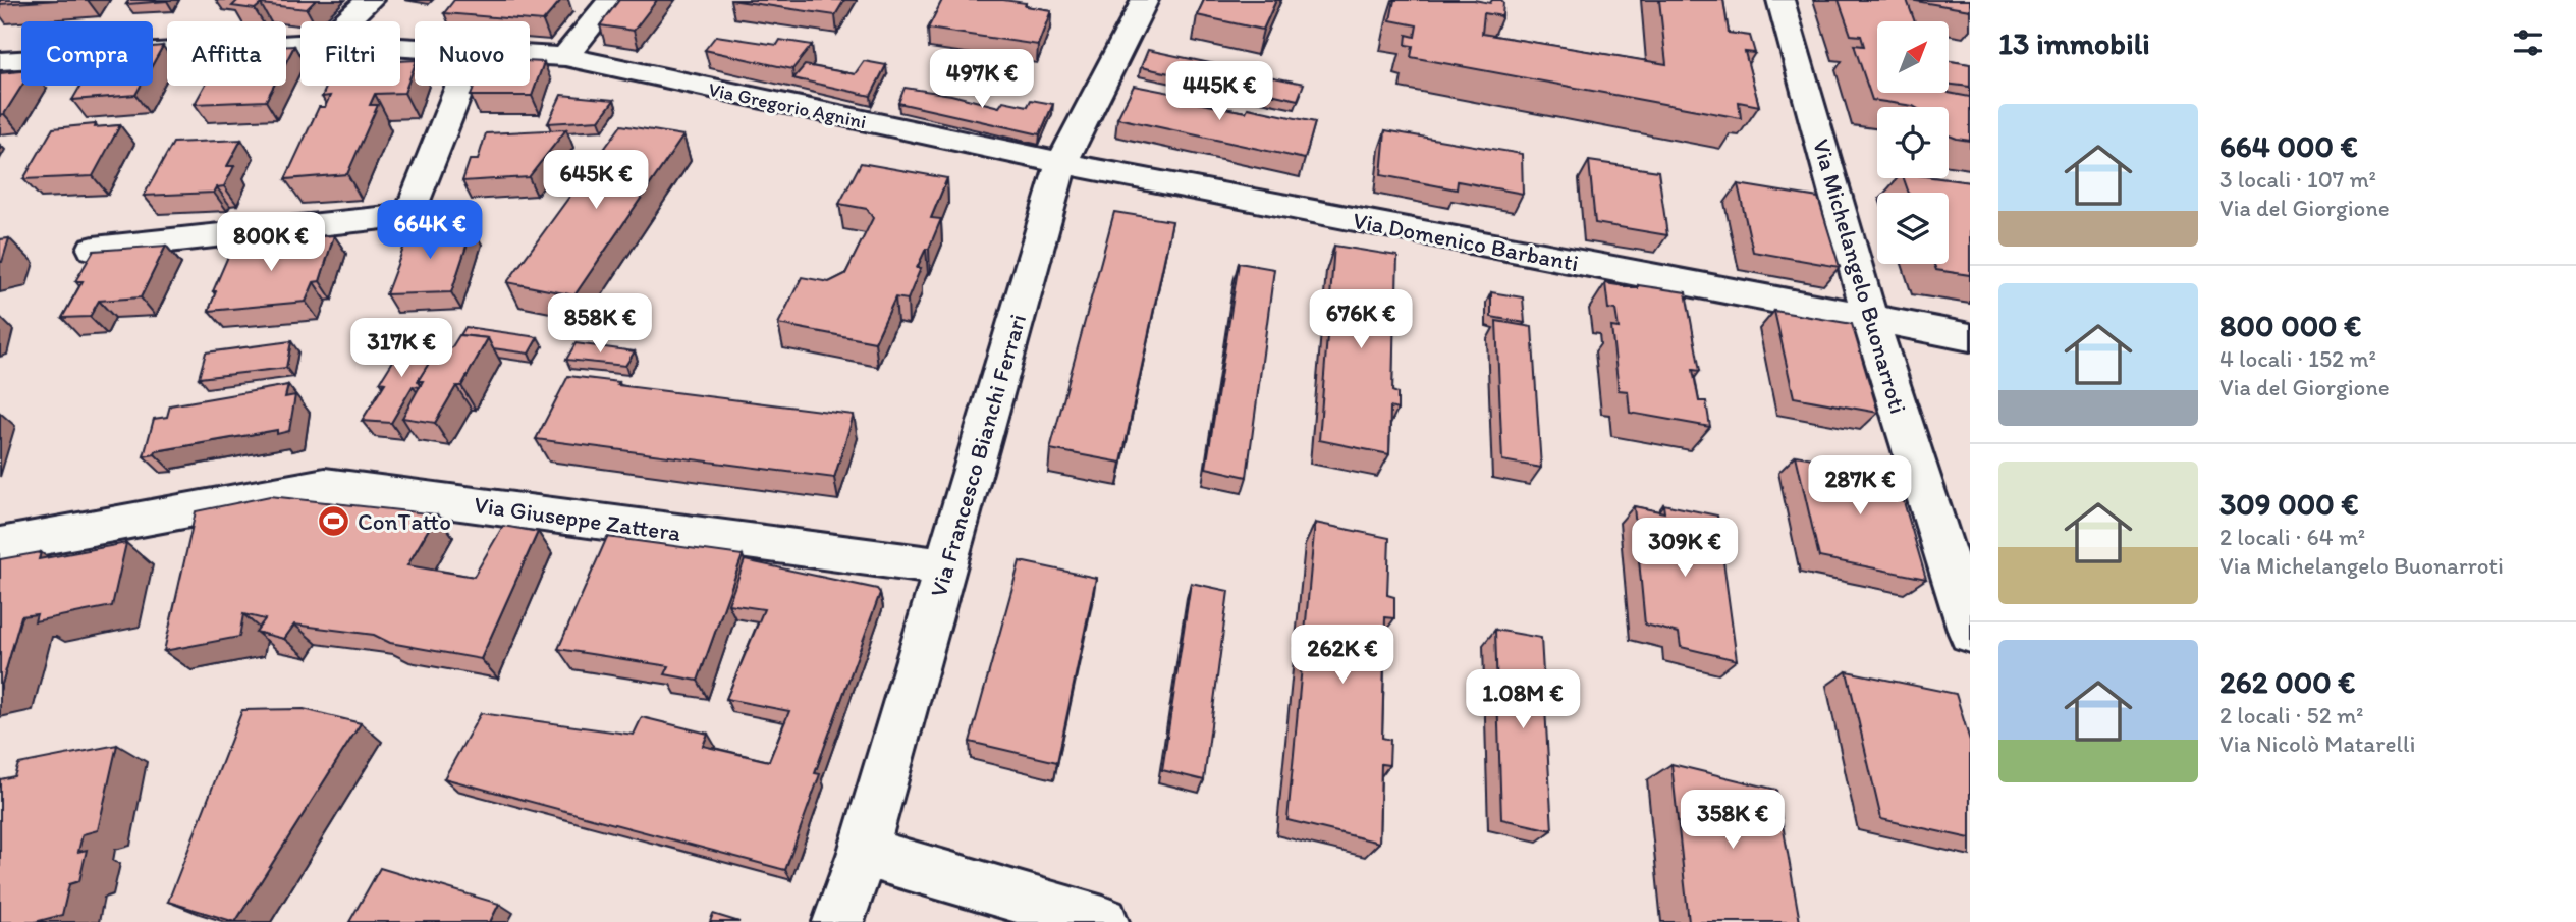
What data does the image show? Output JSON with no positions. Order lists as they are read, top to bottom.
{
  "streets": {
    "street": [
      "Via Gregorio Agnini",
      "Via Domenico Barbanti",
      "Via Michelangelo Buonarroti",
      "Via Francesco Bianchi Ferrari",
      "Via Giuseppe Zattera"
    ]
  },
  "crossings": [
    ["Via Gregorio Agnini", "Via Domenico Barbanti"],
    ["Via Gregorio Agnini", "Via Francesco Bianchi Ferrari"],
    ["Via Domenico Barbanti", "Via Michelangelo Buonarroti"],
    ["Via Domenico Barbanti", "Via Francesco Bianchi Ferrari"],
    ["Via Francesco Bianchi Ferrari", "Via Giuseppe Zattera"]
  ],
  "places": {
    "sports": ["ConTatto"]
  },
  "north": "top right",
  "page": {
    "heading": "13 immobili",
    "chip": [
      "Compra",
      "Affitta",
      "Filtri",
      "Nuovo"
    ],
    "price": [
      "497K €",
      "445K €",
      "645K €",
      "664K €",
      "800K €",
      "676K €",
      "858K €",
      "317K €",
      "287K €",
      "309K €",
      "262K €",
      "1.08M €",
      "358K €"
    ],
    "list": [
      {
        "name": "664 000 €",
        "note": "3 locali · 107 m² · Via del Giorgione"
      },
      {
        "name": "800 000 €",
        "note": "4 locali · 152 m² · Via del Giorgione"
      },
      {
        "name": "309 000 €",
        "note": "2 locali · 64 m² · Via Michelangelo Buonarroti"
      },
      {
        "name": "262 000 €",
        "note": "2 locali · 52 m² · Via Nicolò Matarelli"
      }
    ]
  }
}
